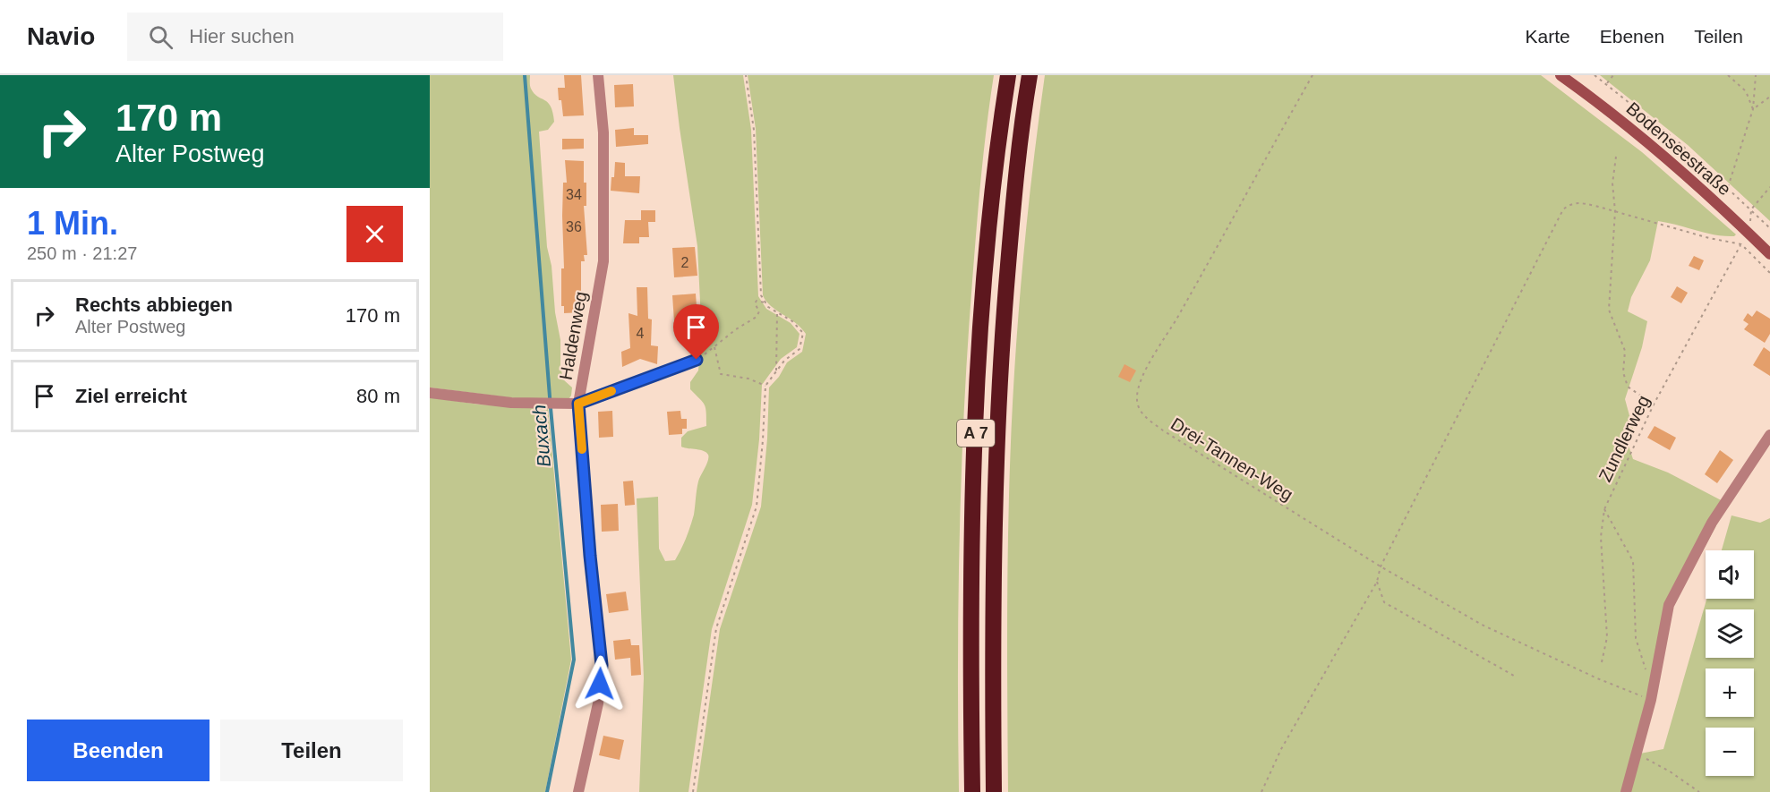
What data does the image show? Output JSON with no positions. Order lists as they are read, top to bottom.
{
  "streets": {
    "highway": ["A 7"],
    "main road": ["Bodenseestraße"],
    "street": ["Haldenweg"],
    "path": ["Zundlerweg", "Drei-Tannen-Weg"]
  },
  "water": ["Buxach"],
  "house_numbers": [
    "34",
    "36",
    "2",
    "4"
  ],
  "page": {
    "header": "Navio",
    "search": "Hier suchen",
    "nav": ["Karte", "Ebenen", "Teilen"],
    "turn": ["170 m", "Alter Postweg"],
    "heading": ["1 Min.", "250 m · 21:27"],
    "list": [
      {
        "name": "Rechts abbiegen",
        "note": "Alter Postweg",
        "value": "170 m"
      },
      {
        "name": "Ziel erreicht",
        "value": "80 m"
      }
    ],
    "map_buttons": ["+", "−"],
    "buttons": ["Beenden", "Teilen"]
  }
}
